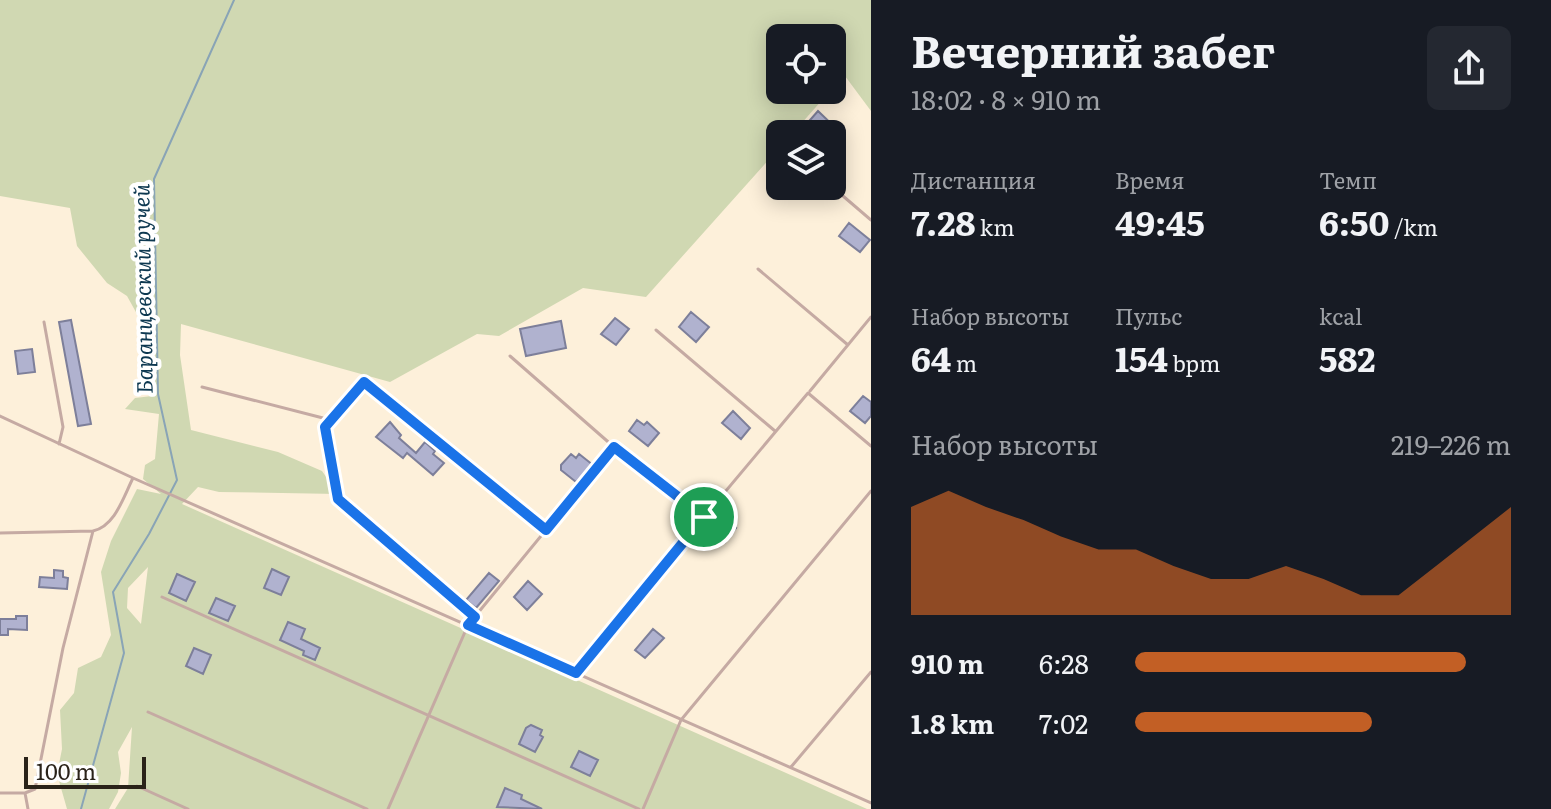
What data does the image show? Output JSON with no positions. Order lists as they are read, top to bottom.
{
  "water": ["Баранцевский ручей"],
  "scale_bar": "100 m",
  "page": {
    "heading": ["Вечерний забег", "18:02 · 8 × 910 m"],
    "stats": [
      ["Дистанция", "7.28 km"],
      ["Время", "49:45"],
      ["Темп", "6:50 /km"],
      ["Набор высоты", "64 m"],
      ["Пульс", "154 bpm"],
      ["kcal", "582"]
    ],
    "chart": ["Набор высоты", "219–226 m"],
    "list": [
      {
        "name": "910 m",
        "note": "6:28"
      },
      {
        "name": "1.8 km",
        "note": "7:02"
      }
    ],
    "scale": "100 m"
  }
}
